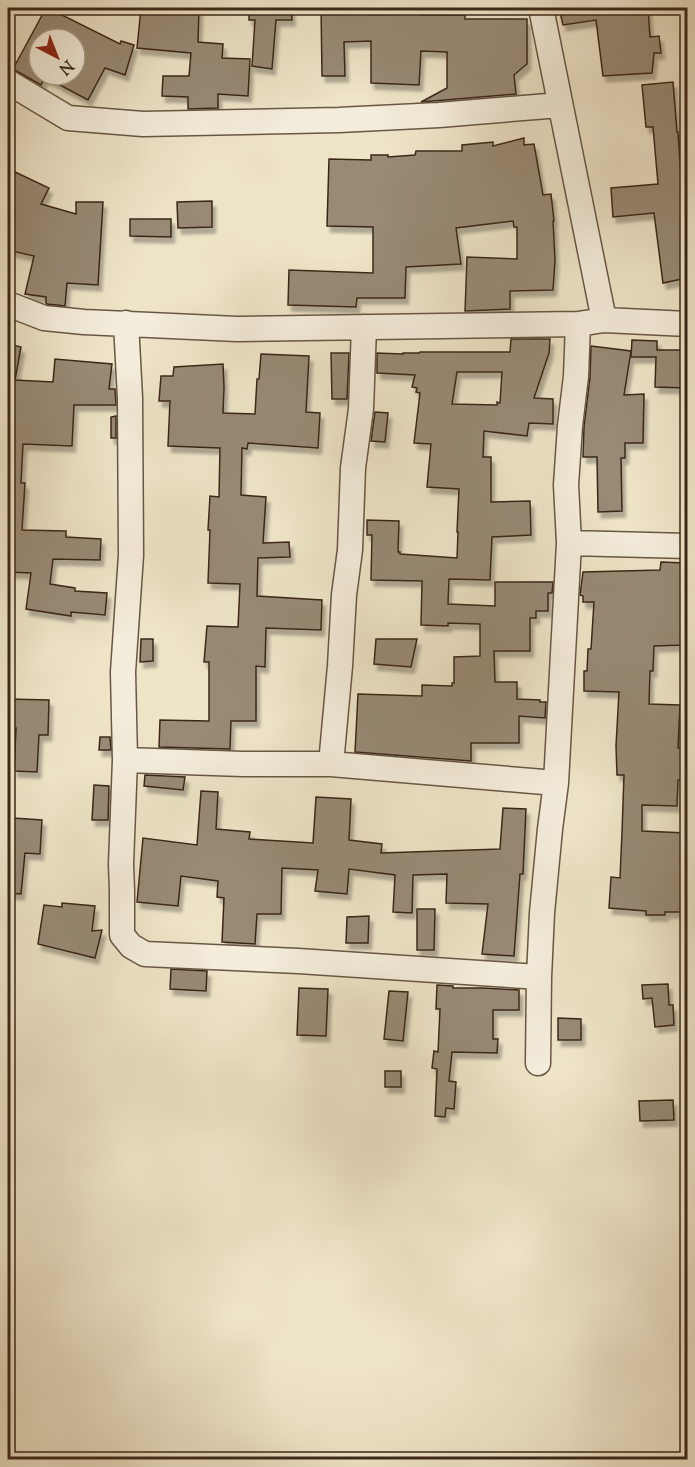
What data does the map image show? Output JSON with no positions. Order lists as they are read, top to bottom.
{
  "north": "bottom right"
}
